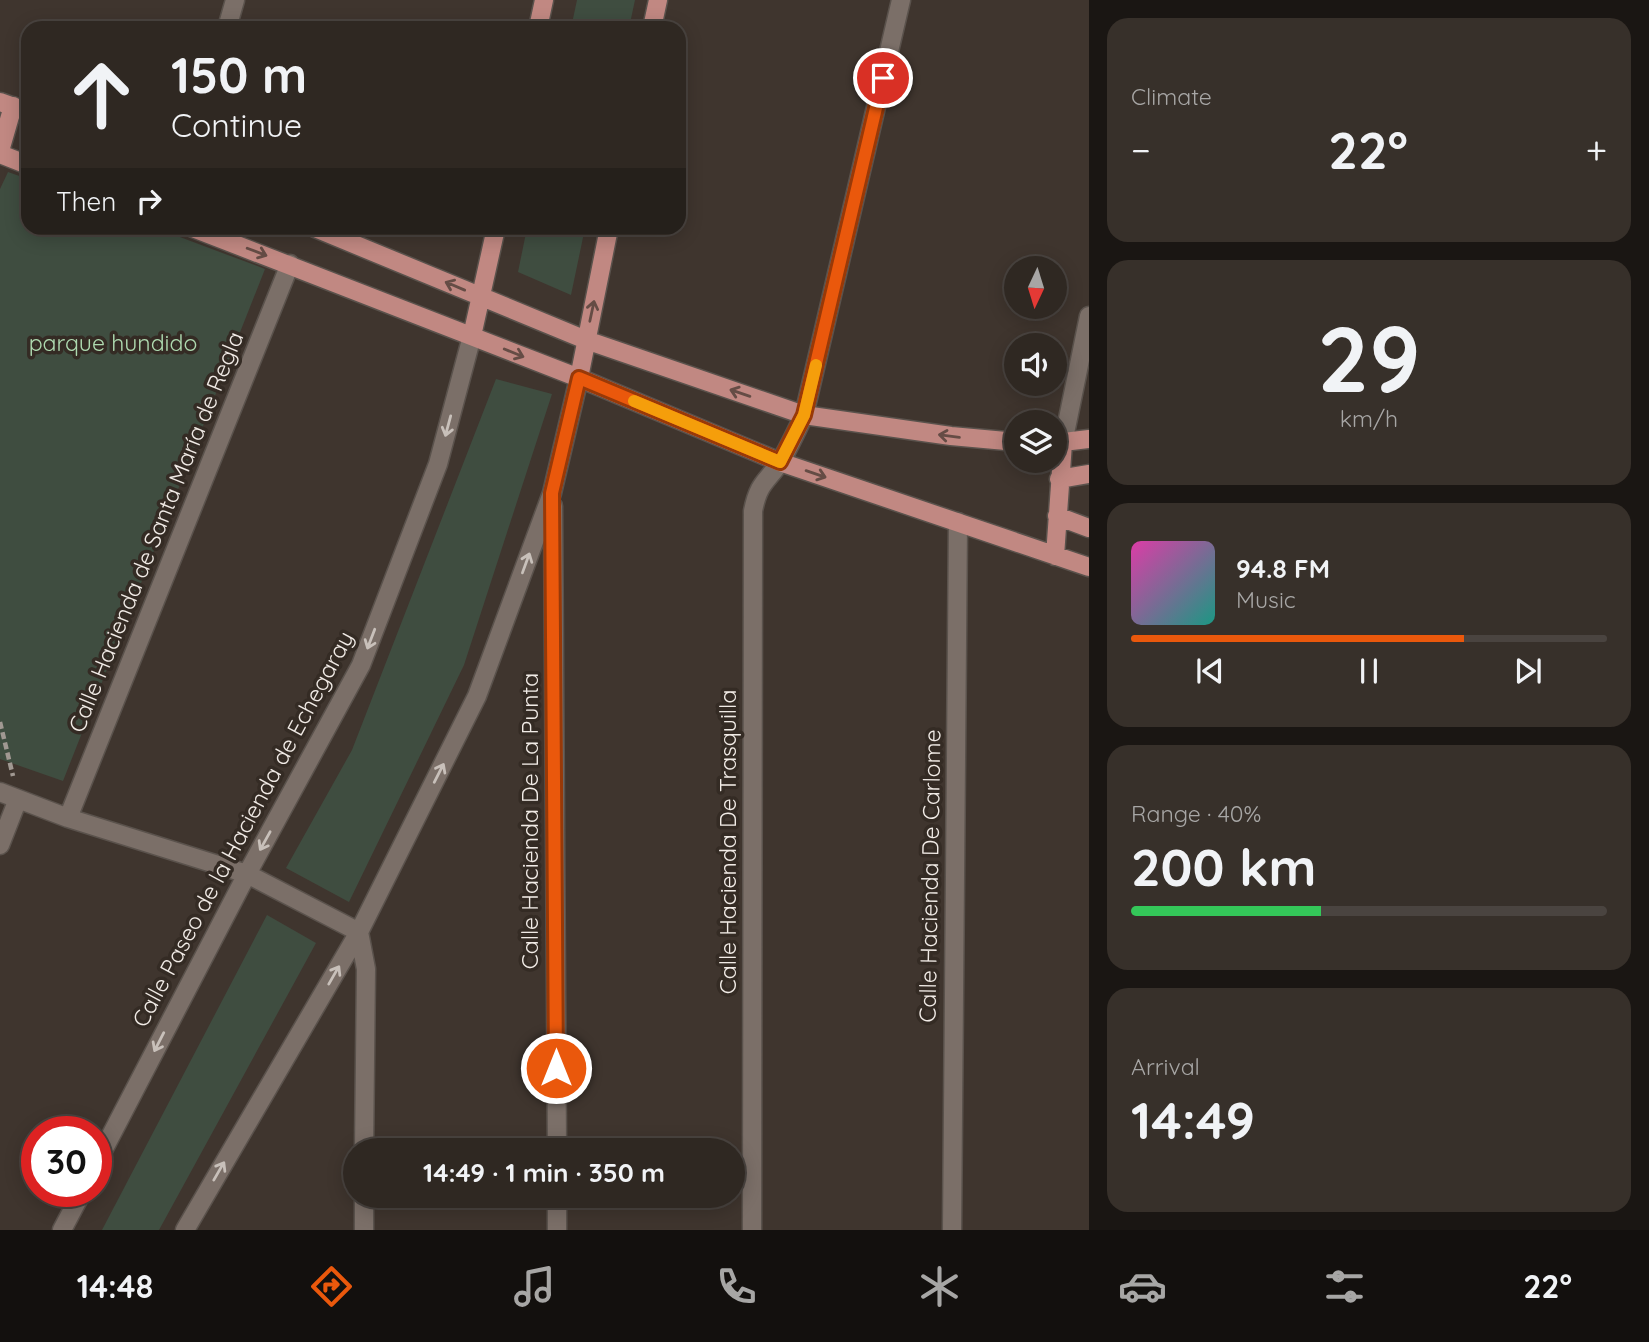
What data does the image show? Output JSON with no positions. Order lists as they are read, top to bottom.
{
  "streets": {
    "main road": ["Calle Paseo de la Hacienda de Echegaray"],
    "street": [
      "Calle Hacienda de Santa María de Regla",
      "Calle Hacienda De La Punta",
      "Calle Hacienda De Trasquilla",
      "Calle Hacienda De Carlome"
    ]
  },
  "one_way": ["Calle Paseo de la Hacienda de Echegaray"],
  "parks": ["parque hundido"],
  "north": "bottom",
  "page": {
    "tile": [
      "Climate",
      ["29", "km/h"],
      ["Range · 40%", "200 km"],
      ["Arrival", "14:49"]
    ],
    "turn": ["150 m", "Continue"],
    "heat": ["−", "22°", "+"],
    "then": "Then",
    "song": ["94.8 FM", "Music"],
    "limit": "30",
    "trip": "14:49 · 1 min · 350 m",
    "tabs": ["14:48", "22°"]
  }
}
